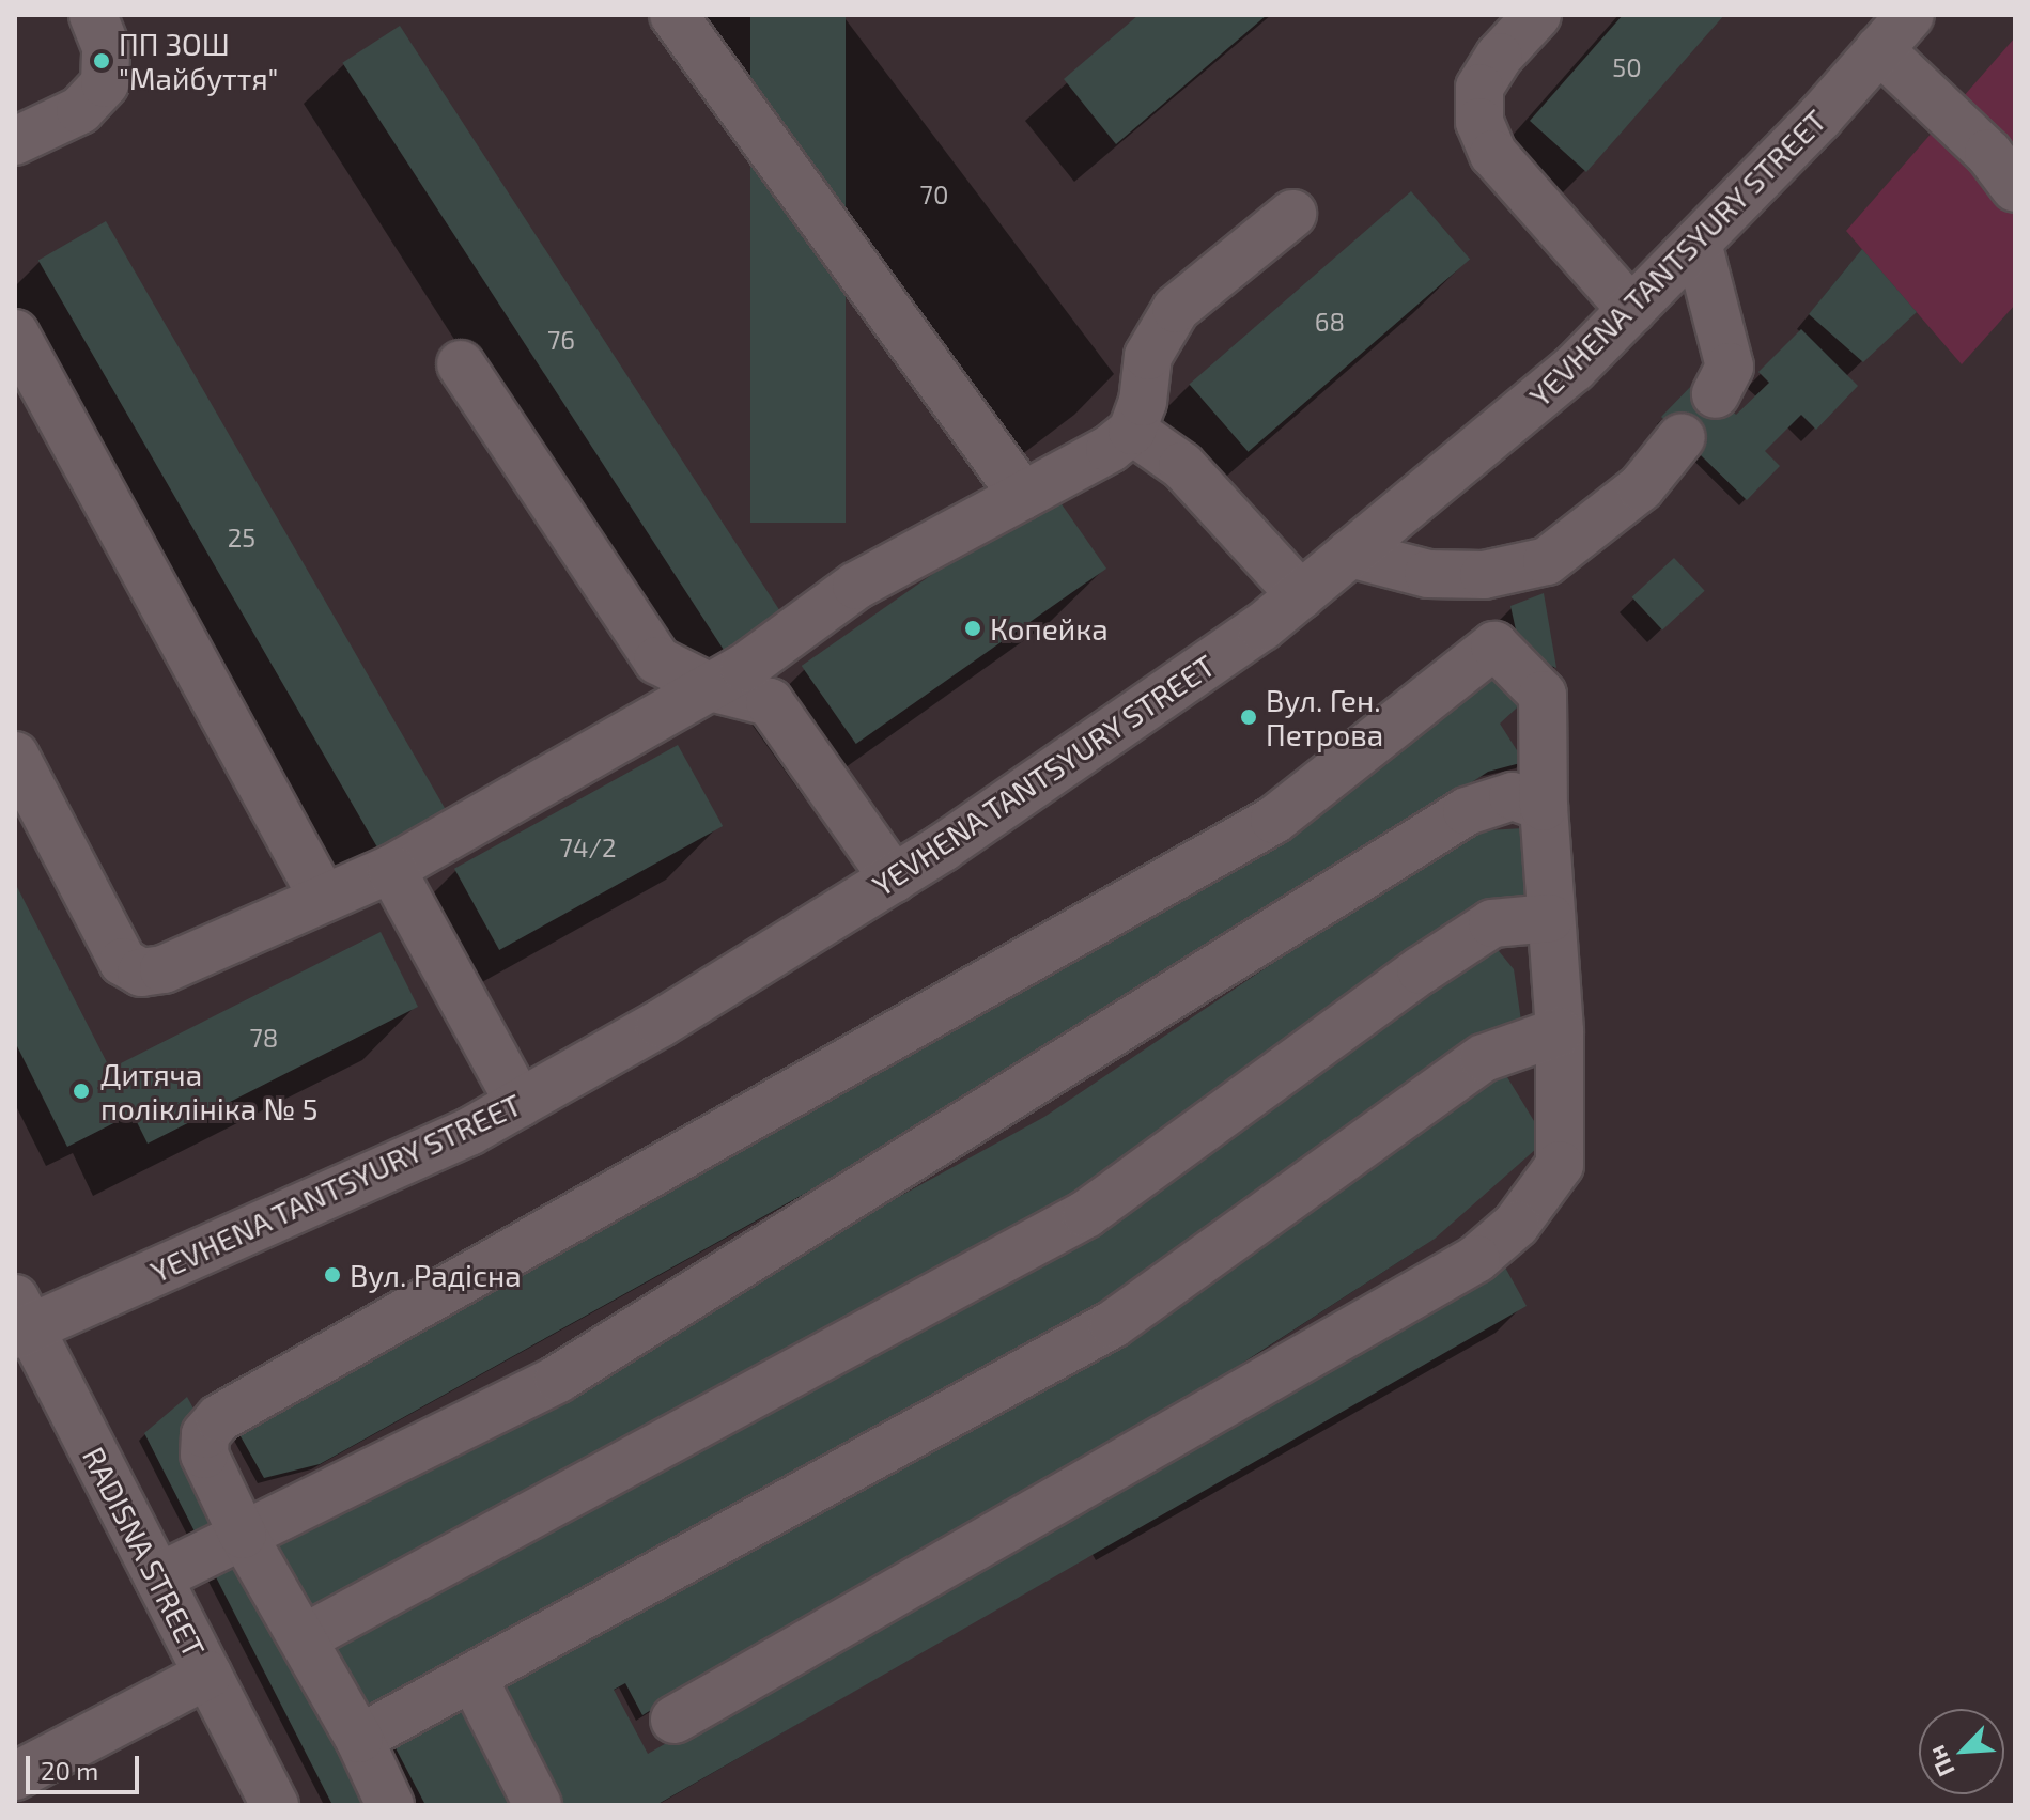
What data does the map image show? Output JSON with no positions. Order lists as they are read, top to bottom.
{
  "streets": {
    "street": ["YEVHENA TANTSYURY STREET", "RADISNA STREET"]
  },
  "crossings": [
    ["YEVHENA TANTSYURY STREET", "RADISNA STREET"]
  ],
  "places": [
    "ПП ЗОШ \"Майбуття\"",
    "Копейка",
    "Вул. Ген. Петрова",
    "Дитяча поліклініка № 5",
    "Вул. Радісна"
  ],
  "house_numbers": [
    "50",
    "70",
    "68",
    "76",
    "25",
    "74/2",
    "78"
  ],
  "scale_bar": "20 m",
  "north": "bottom left"
}
